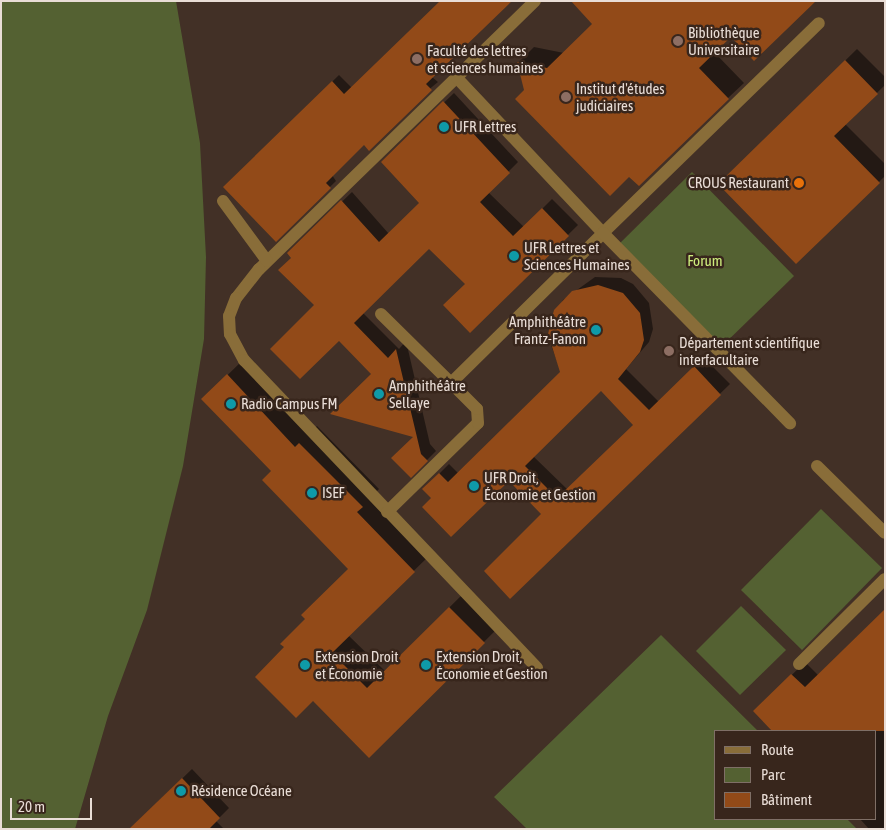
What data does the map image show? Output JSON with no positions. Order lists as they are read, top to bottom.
{
  "parks": ["Forum"],
  "places": [
    "Bibliothèque Universitaire",
    "Faculté des lettres et sciences humaines",
    "Institut d'études judiciaires",
    "UFR Lettres",
    "CROUS Restaurant",
    "UFR Lettres et Sciences Humaines",
    "Amphithéâtre Frantz-Fanon",
    "Département scientifique interfacultaire",
    "Amphithéâtre Sellaye",
    "Radio Campus FM",
    "UFR Droit, Économie et Gestion",
    "ISEF",
    "Extension Droit et Économie",
    "Extension Droit, Économie et Gestion",
    "Résidence Océane"
  ],
  "legend": ["Route", "Parc", "Bâtiment"],
  "scale_bar": "20 m"
}
